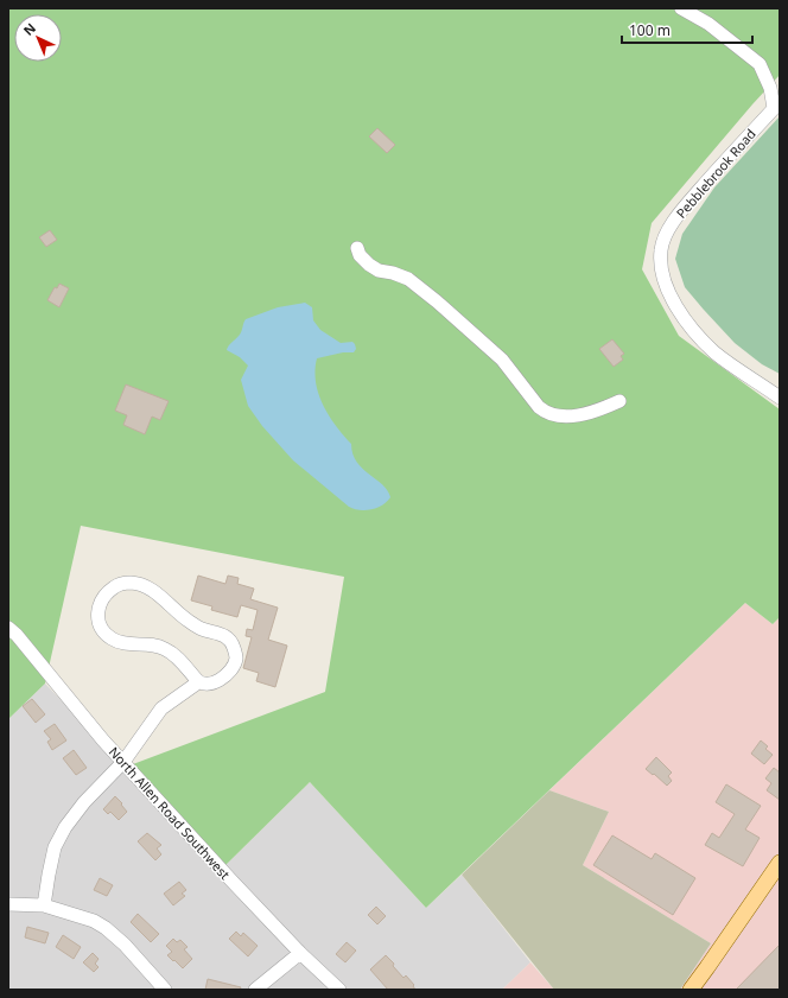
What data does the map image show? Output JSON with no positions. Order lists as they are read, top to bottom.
{
  "streets": {
    "street": ["Pebblebrook Road", "North Allen Road Southwest"]
  },
  "scale_bar": "100 m",
  "north": "top left"
}
